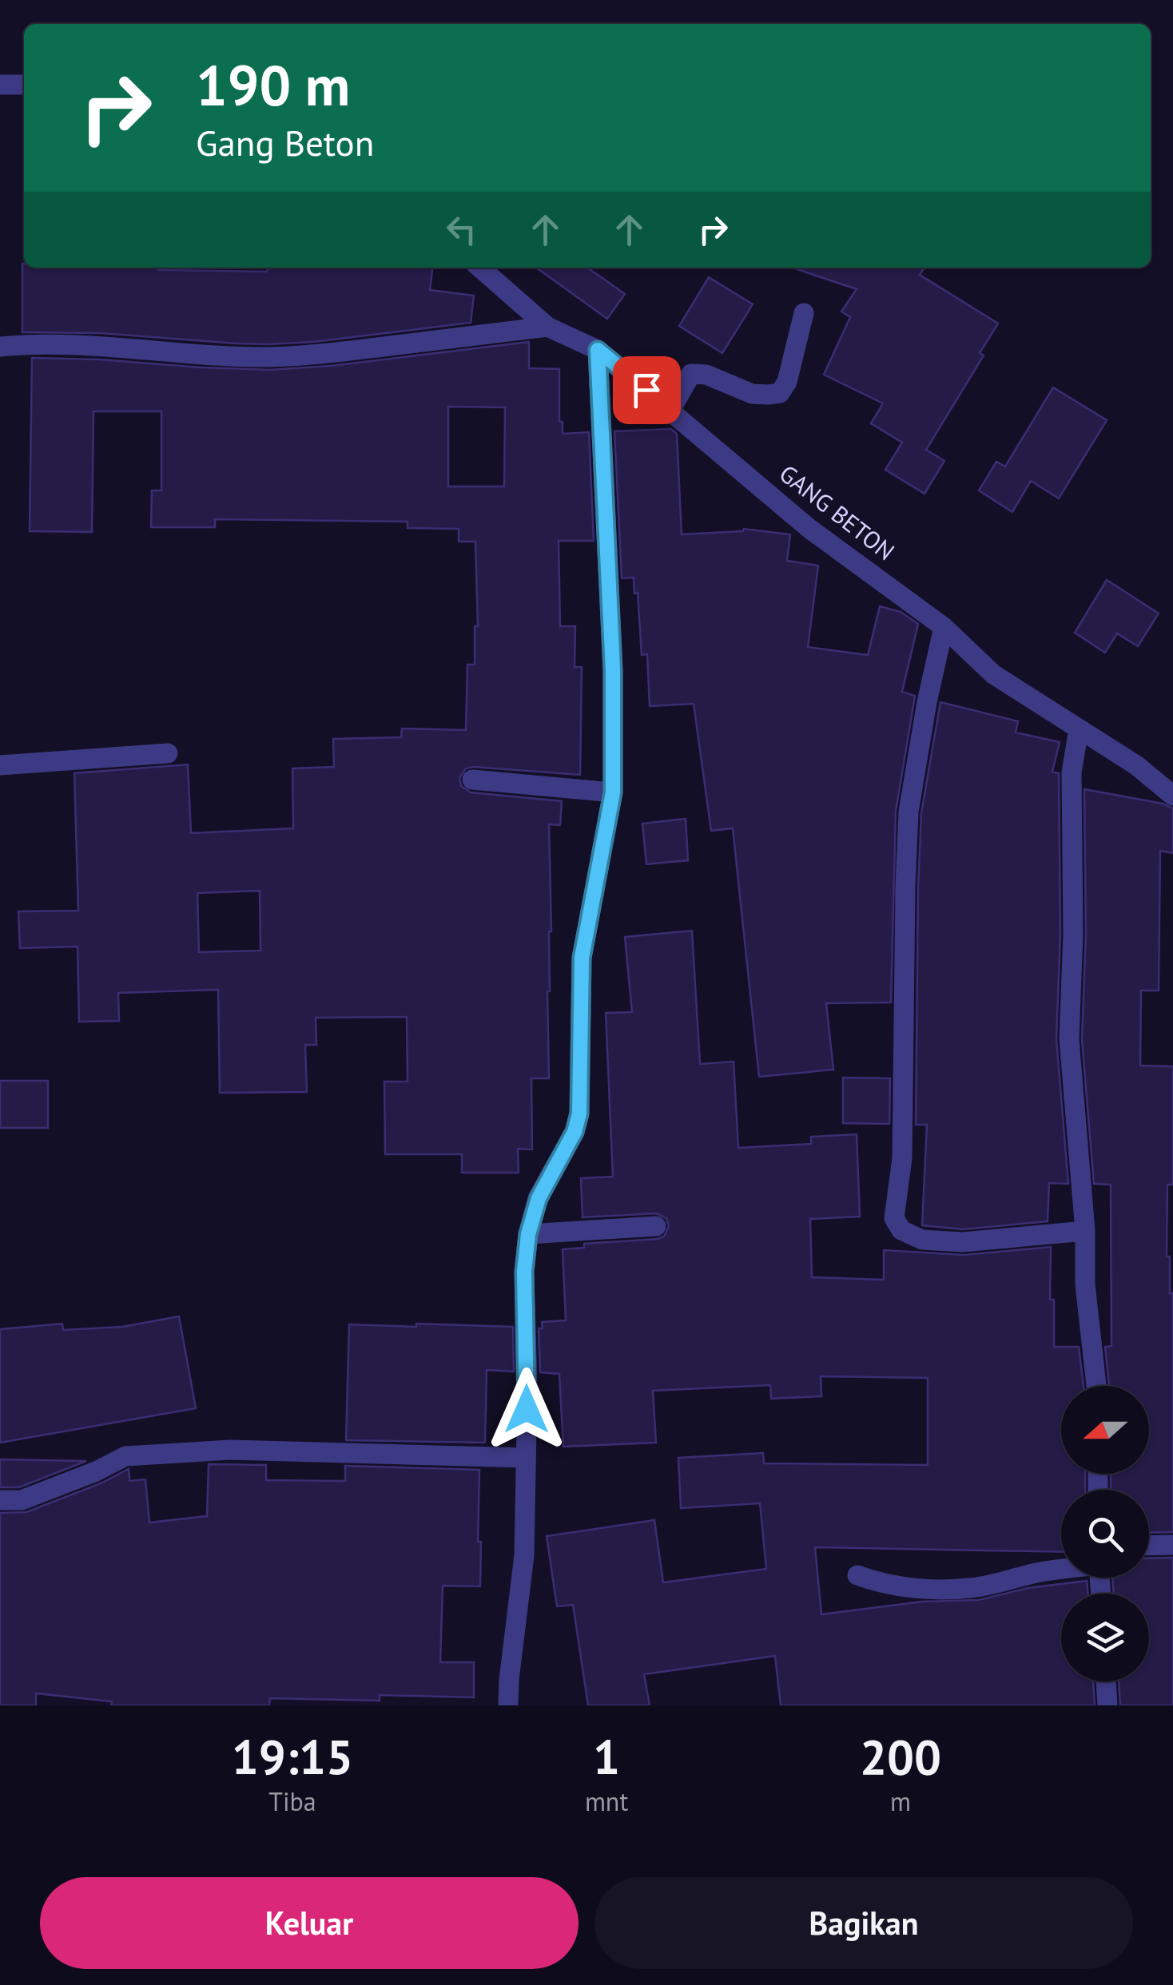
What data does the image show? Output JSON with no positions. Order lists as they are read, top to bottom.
{
  "streets": {
    "street": ["GANG BETON"]
  },
  "north": "left",
  "page": {
    "turn": ["190 m", "Gang Beton"],
    "eta": [
      "19:15",
      "Tiba",
      "1",
      "mnt",
      "200",
      "m"
    ],
    "buttons": ["Keluar", "Bagikan"]
  }
}
